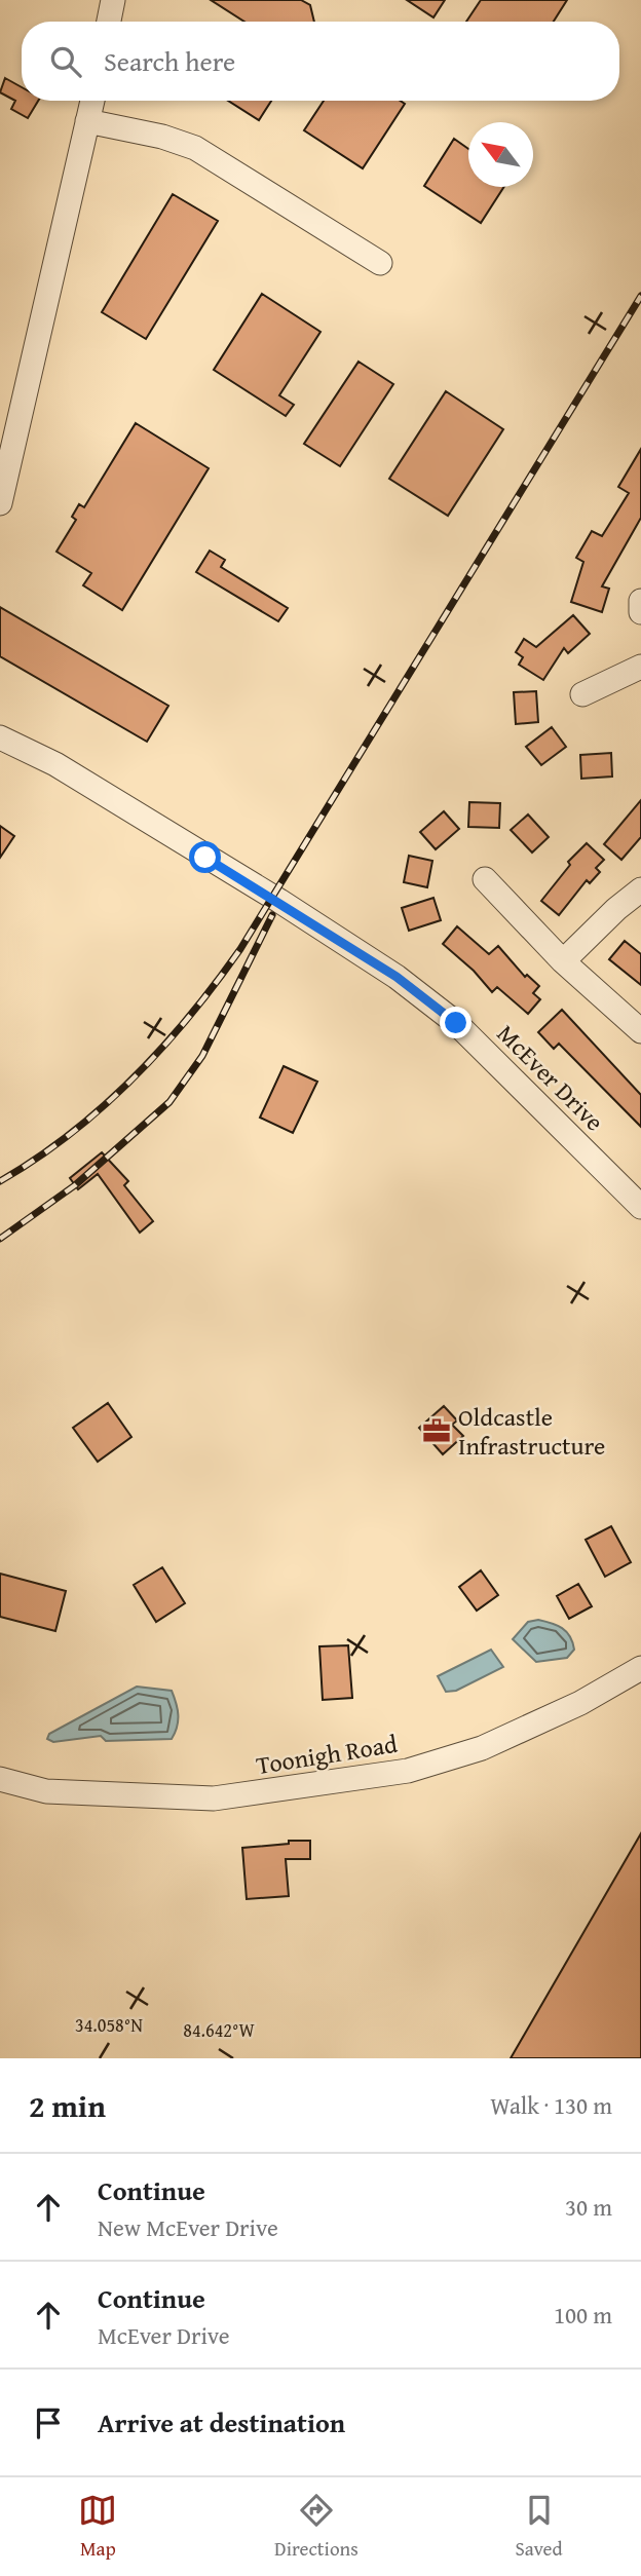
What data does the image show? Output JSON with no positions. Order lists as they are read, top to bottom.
{
  "streets": {
    "street": ["McEver Drive", "Toonigh Road"]
  },
  "places": {
    "office": ["Oldcastle Infrastructure"]
  },
  "north": "top left",
  "page": {
    "search": "Search here",
    "heading": ["2 min", "Walk · 130 m"],
    "list": [
      ["Continue", "New McEver Drive", "30 m"],
      ["Continue", "McEver Drive", "100 m"],
      "Arrive at destination"
    ],
    "nav": ["Map", "Directions", "Saved"]
  },
  "coordinates": ["34.058°N", "84.642°W"]
}
